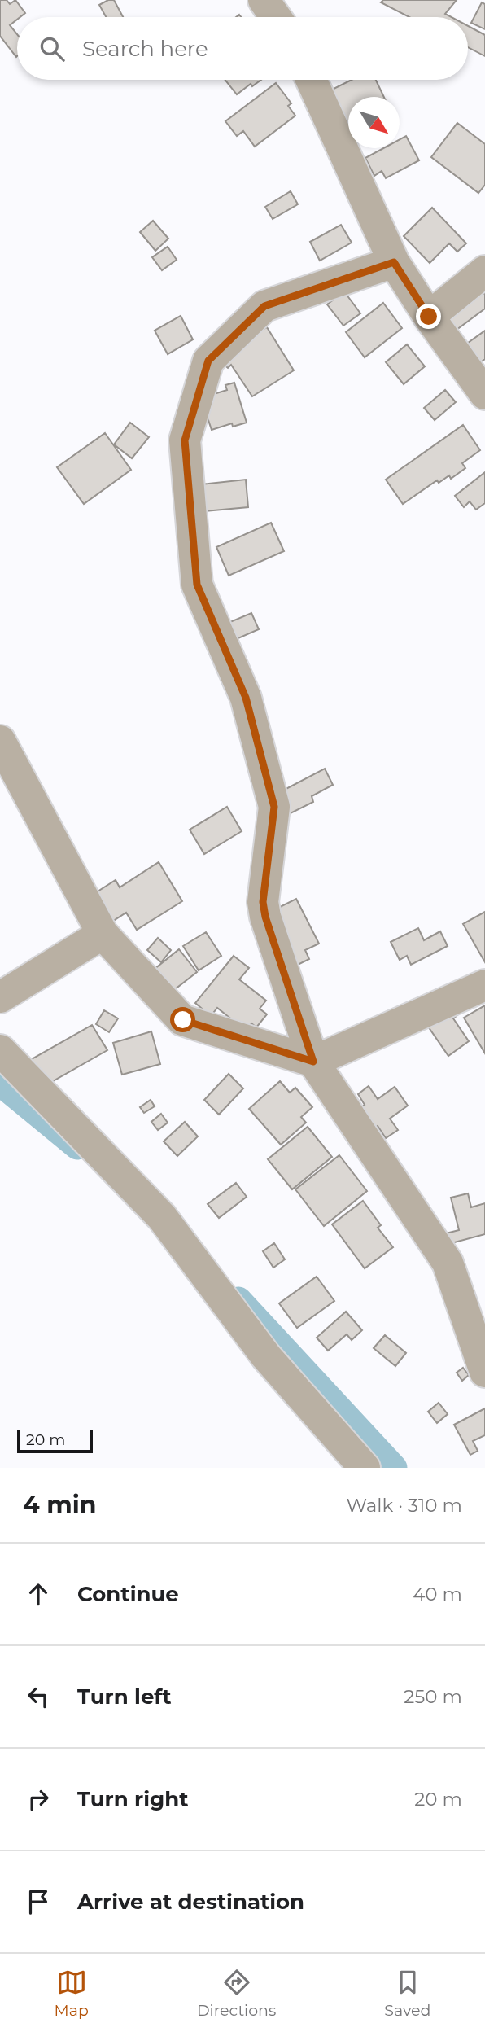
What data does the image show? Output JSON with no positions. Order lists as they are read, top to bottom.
{
  "scale_bar": "20 m",
  "north": "bottom right",
  "page": {
    "search": "Search here",
    "scale": "20 m",
    "heading": ["4 min", "Walk · 310 m"],
    "list": [
      ["Continue", "40 m"],
      ["Turn left", "250 m"],
      ["Turn right", "20 m"],
      "Arrive at destination"
    ],
    "nav": ["Map", "Directions", "Saved"]
  }
}
